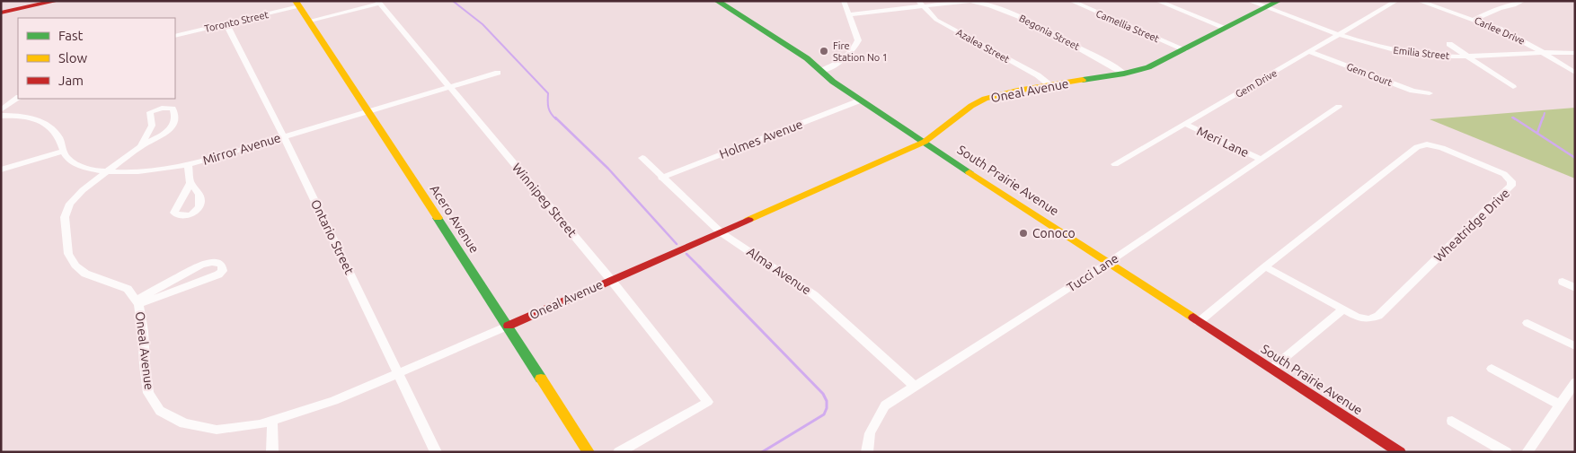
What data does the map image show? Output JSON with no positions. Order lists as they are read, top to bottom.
{
  "streets": {
    "street": [
      "Toronto Street",
      "Camellia Street",
      "Carlee Drive",
      "Begonia Street",
      "Azalea Street",
      "Emilia Street",
      "Gem Court",
      "Gem Drive",
      "Oneal Avenue",
      "Holmes Avenue",
      "Meri Lane",
      "Mirror Avenue",
      "South Prairie Avenue",
      "Winnipeg Street",
      "Acero Avenue",
      "Wheatridge Drive",
      "Ontario Street",
      "Alma Avenue",
      "Tucci Lane"
    ]
  },
  "crossings": [
    ["Toronto Street", "Acero Avenue"],
    ["Toronto Street", "Ontario Street"],
    ["Camellia Street", "Oneal Avenue"],
    ["Carlee Drive", "Emilia Street"],
    ["Begonia Street", "Azalea Street"],
    ["Begonia Street", "Oneal Avenue"],
    ["Azalea Street", "Oneal Avenue"],
    ["Emilia Street", "Gem Drive"],
    ["Emilia Street", "Oneal Avenue"],
    ["Gem Court", "Gem Drive"],
    ["Gem Drive", "Meri Lane"],
    ["Oneal Avenue", "Mirror Avenue"],
    ["Oneal Avenue", "South Prairie Avenue"],
    ["Oneal Avenue", "Winnipeg Street"],
    ["Oneal Avenue", "Acero Avenue"],
    ["Oneal Avenue", "Ontario Street"],
    ["Oneal Avenue", "Alma Avenue"],
    ["Holmes Avenue", "South Prairie Avenue"],
    ["Holmes Avenue", "Alma Avenue"],
    ["Meri Lane", "Tucci Lane"],
    ["Mirror Avenue", "Winnipeg Street"],
    ["Mirror Avenue", "Acero Avenue"],
    ["Mirror Avenue", "Ontario Street"],
    ["South Prairie Avenue", "Wheatridge Drive"],
    ["South Prairie Avenue", "Tucci Lane"],
    ["Alma Avenue", "Tucci Lane"]
  ],
  "places": ["Fire Station No 1", "Conoco"],
  "legend": ["Fast", "Slow", "Jam"]
}
